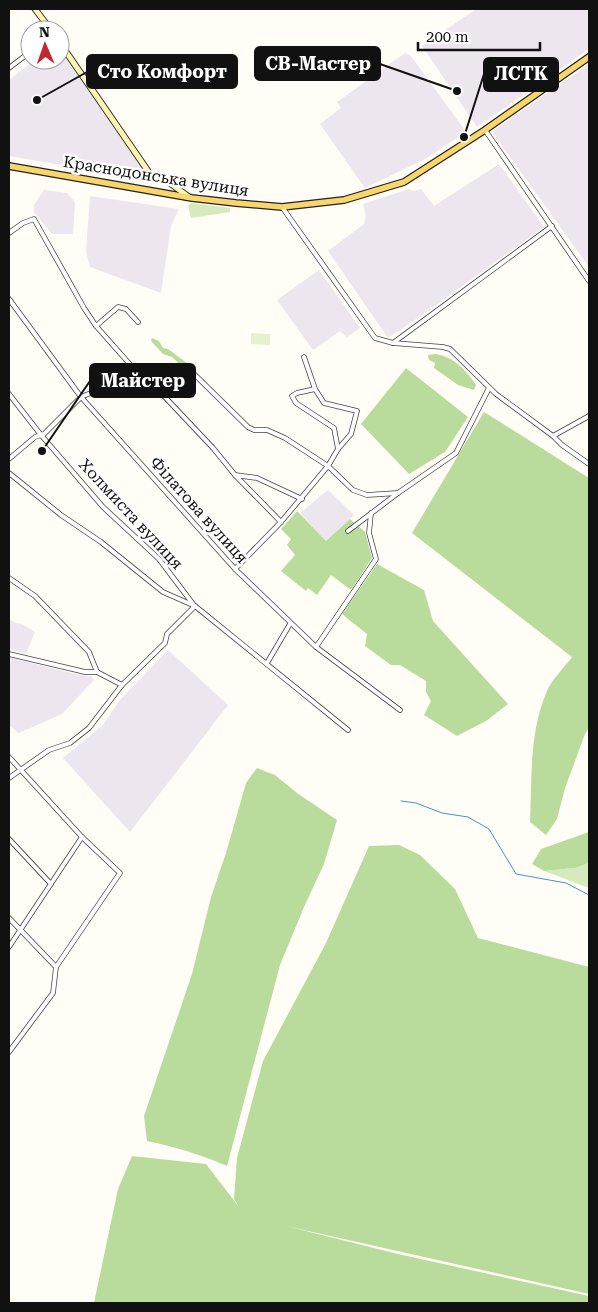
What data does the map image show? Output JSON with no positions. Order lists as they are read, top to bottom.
{
  "streets": {
    "main road": ["Краснодонська вулиця"],
    "street": ["Філатова вулиця", "Холмиста вулиця"]
  },
  "places": [
    "СВ-Мастер",
    "Сто Комфорт",
    "ЛСТК",
    "Майстер"
  ],
  "scale_bar": "200 m",
  "north": "top"
}
